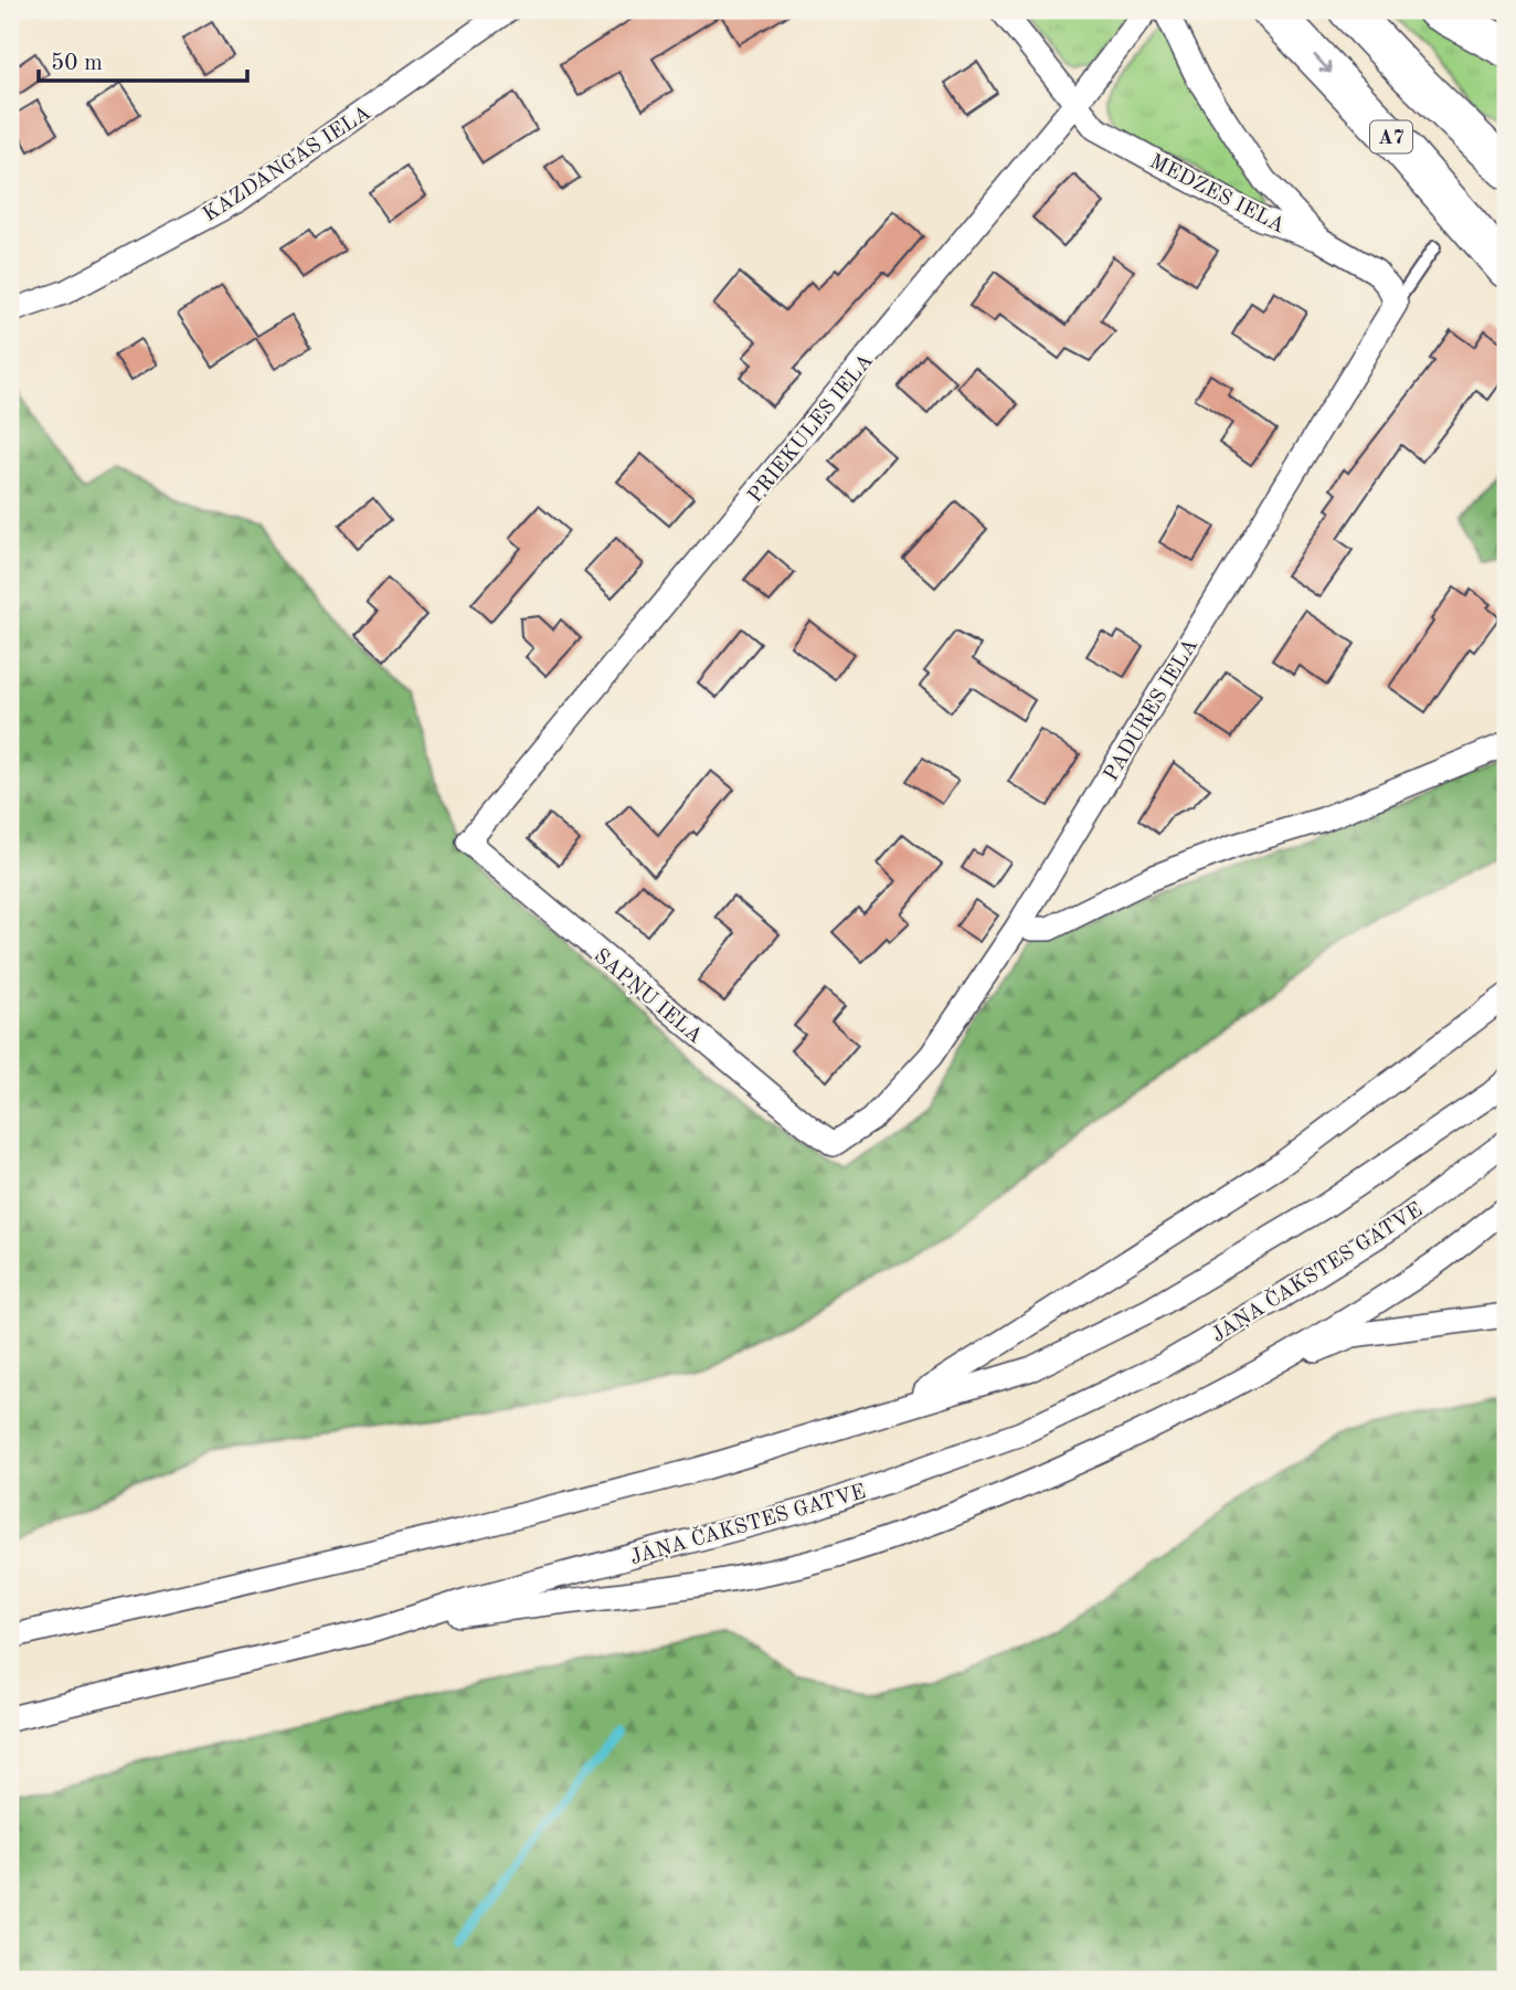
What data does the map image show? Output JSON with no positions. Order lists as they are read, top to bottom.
{
  "streets": {
    "highway": ["A7"],
    "street": [
      "KAZDANGAS IELA",
      "MEDZES IELA",
      "PRIEKULES IELA",
      "PADURES IELA",
      "SAPŅU IELA",
      "JĀŅA ČAKSTES GATVE"
    ]
  },
  "crossings": [
    ["MEDZES IELA", "PRIEKULES IELA"],
    ["MEDZES IELA", "PADURES IELA"],
    ["PRIEKULES IELA", "SAPŅU IELA"],
    ["PADURES IELA", "SAPŅU IELA"]
  ],
  "scale_bar": "50 m"
}
